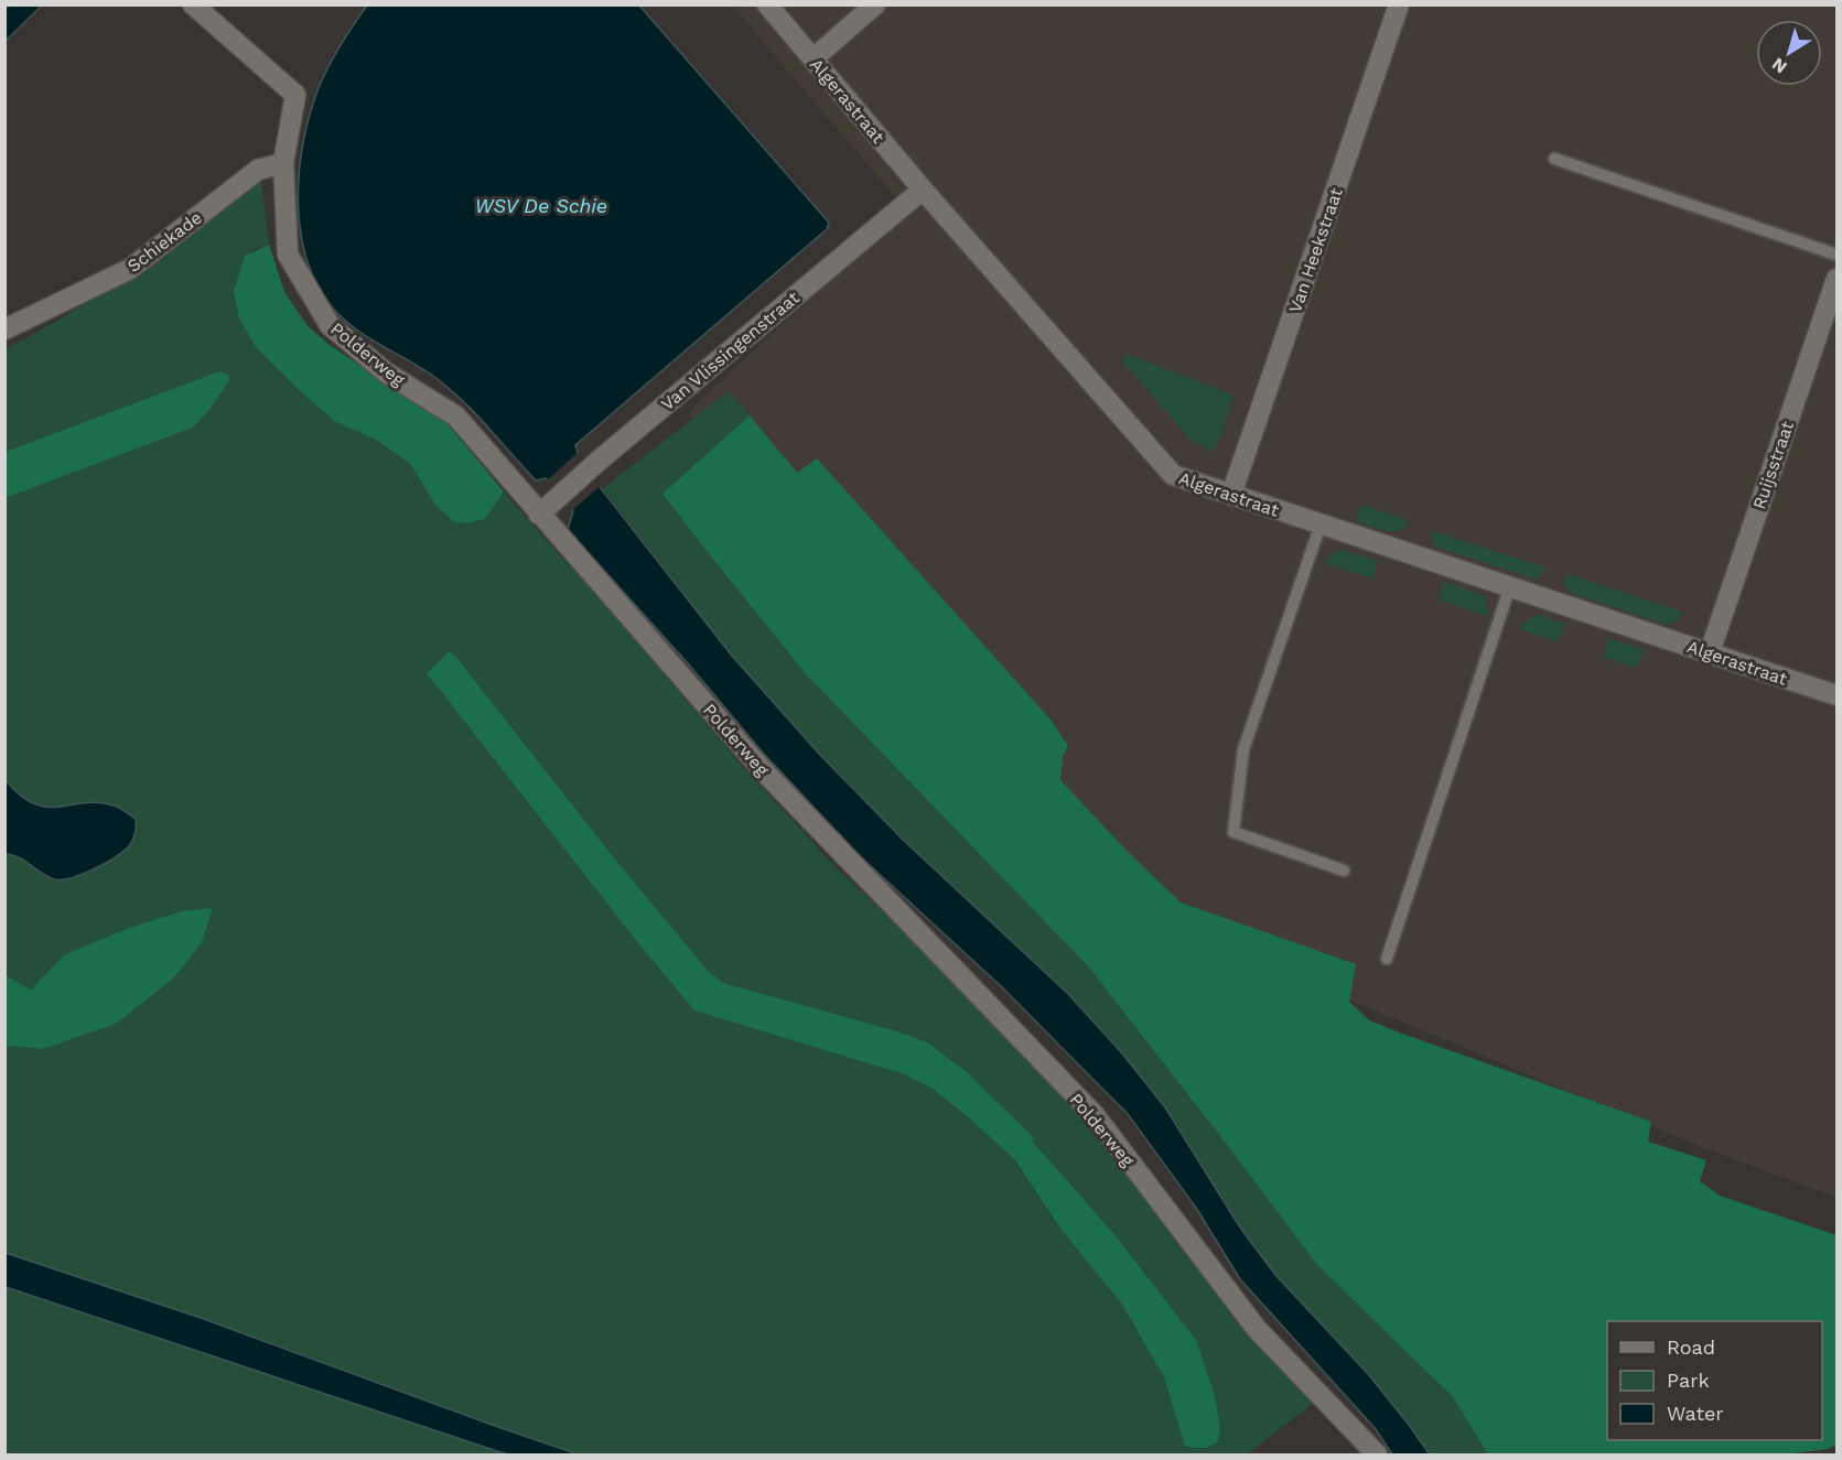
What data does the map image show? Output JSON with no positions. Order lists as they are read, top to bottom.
{
  "streets": {
    "street": [
      "Algerastraat",
      "Schiekade",
      "Van Heekstraat",
      "Van Vlissingenstraat",
      "Polderweg",
      "Ruijsstraat"
    ]
  },
  "crossings": [
    ["Algerastraat", "Van Heekstraat"],
    ["Algerastraat", "Van Vlissingenstraat"],
    ["Algerastraat", "Ruijsstraat"],
    ["Schiekade", "Polderweg"],
    ["Van Vlissingenstraat", "Polderweg"]
  ],
  "water": ["WSV De Schie"],
  "legend": ["Road", "Park", "Water"],
  "north": "bottom left"
}
